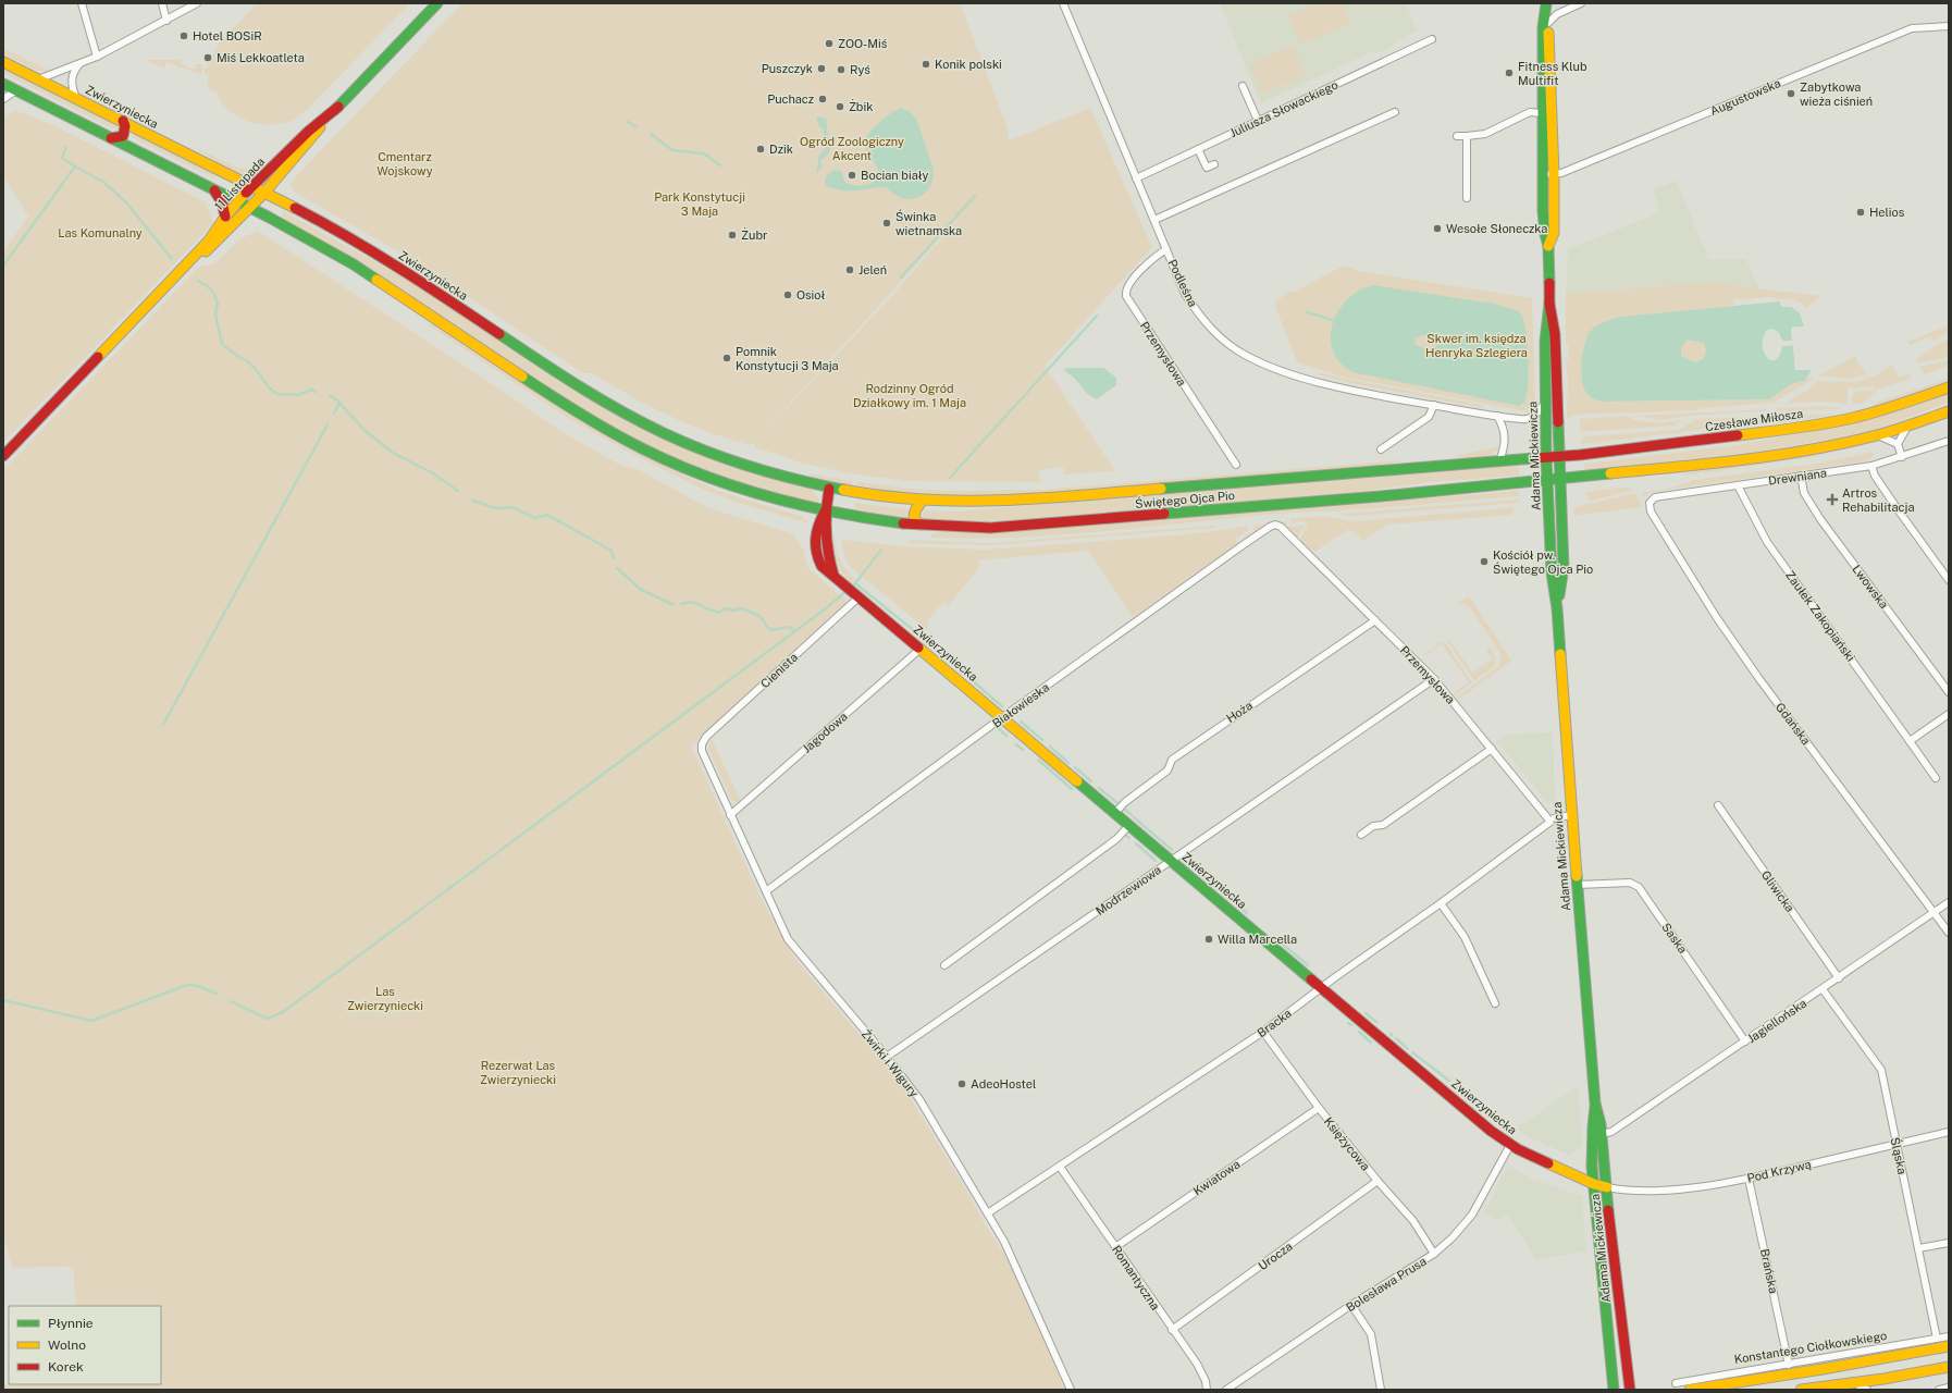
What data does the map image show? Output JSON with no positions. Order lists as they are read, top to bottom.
{
  "streets": {
    "main road": [
      "Zwierzyniecka",
      "11 Listopada",
      "Czesława Miłosza",
      "Adama Mickiewicza",
      "Świętego Ojca Pio",
      "Konstantego Ciołkowskiego"
    ],
    "street": [
      "Augustowska",
      "Juliusza Słowackiego",
      "Podleśna",
      "Przemysłowa",
      "Drewniana",
      "Lwowska",
      "Zaułek Zakopiański",
      "Cienista",
      "Białowieska",
      "Hoża",
      "Gdańska",
      "Jagodowa",
      "Modrzewiowa",
      "Gliwicka",
      "Saska",
      "Jagiellońska",
      "Bracka",
      "Żwirki i Wigury",
      "Księżycowa",
      "Śląska",
      "Pod Krzywą",
      "Kwiatowa",
      "Urocza",
      "Brańska",
      "Romantyczna",
      "Bolesława Prusa"
    ]
  },
  "crossings": [
    ["Augustowska", "Adama Mickiewicza"],
    ["Zwierzyniecka", "11 Listopada"],
    ["Zwierzyniecka", "Adama Mickiewicza"],
    ["Zwierzyniecka", "Świętego Ojca Pio"],
    ["Zwierzyniecka", "Cienista"],
    ["Zwierzyniecka", "Białowieska"],
    ["Zwierzyniecka", "Hoża"],
    ["Zwierzyniecka", "Jagodowa"],
    ["Zwierzyniecka", "Modrzewiowa"],
    ["Zwierzyniecka", "Bracka"],
    ["Zwierzyniecka", "Pod Krzywą"],
    ["Zwierzyniecka", "Bolesława Prusa"],
    ["Juliusza Słowackiego", "Podleśna"],
    ["Podleśna", "Przemysłowa"],
    ["Podleśna", "Adama Mickiewicza"],
    ["Przemysłowa", "Białowieska"],
    ["Przemysłowa", "Hoża"],
    ["Przemysłowa", "Modrzewiowa"],
    ["Przemysłowa", "Bracka"],
    ["Czesława Miłosza", "Adama Mickiewicza"],
    ["Czesława Miłosza", "Świętego Ojca Pio"],
    ["Adama Mickiewicza", "Świętego Ojca Pio"],
    ["Adama Mickiewicza", "Saska"],
    ["Adama Mickiewicza", "Jagiellońska"],
    ["Adama Mickiewicza", "Pod Krzywą"],
    ["Drewniana", "Lwowska"],
    ["Drewniana", "Zaułek Zakopiański"],
    ["Drewniana", "Gdańska"],
    ["Cienista", "Żwirki i Wigury"],
    ["Białowieska", "Żwirki i Wigury"],
    ["Gdańska", "Jagiellońska"],
    ["Jagodowa", "Żwirki i Wigury"],
    ["Modrzewiowa", "Żwirki i Wigury"],
    ["Gliwicka", "Jagiellońska"],
    ["Saska", "Jagiellońska"],
    ["Jagiellońska", "Śląska"],
    ["Bracka", "Żwirki i Wigury"],
    ["Bracka", "Księżycowa"],
    ["Bracka", "Romantyczna"],
    ["Księżycowa", "Kwiatowa"],
    ["Księżycowa", "Urocza"],
    ["Księżycowa", "Bolesława Prusa"],
    ["Śląska", "Pod Krzywą"],
    ["Śląska", "Konstantego Ciołkowskiego"],
    ["Pod Krzywą", "Brańska"],
    ["Kwiatowa", "Romantyczna"],
    ["Urocza", "Romantyczna"],
    ["Brańska", "Konstantego Ciołkowskiego"]
  ],
  "parks": [
    "Ogród Zoologiczny Akcent",
    "Cmentarz Wojskowy",
    "Park Konstytucji 3 Maja",
    "Las Komunalny",
    "Skwer im. księdza Henryka Szlegiera",
    "Rodzinny Ogród Działkowy im. 1 Maja",
    "Las Zwierzyniecki",
    "Rezerwat Las Zwierzyniecki"
  ],
  "places": {
    "other": [
      "Hotel BOSiR",
      "ZOO-Miś",
      "Miś Lekkoatleta",
      "Konik polski",
      "Puszczyk",
      "Ryś",
      "Fitness Klub Multifit",
      "Zabytkowa wieża ciśnień",
      "Puchacz",
      "Żbik",
      "Dzik",
      "Bocian biały",
      "Helios",
      "Świnka wietnamska",
      "Wesołe Słoneczka",
      "Żubr",
      "Jeleń",
      "Osioł",
      "Pomnik Konstytucji 3 Maja",
      "Kościół pw. Świętego Ojca Pio",
      "Willa Marcella",
      "AdeoHostel"
    ],
    "health": ["Artros Rehabilitacja"]
  },
  "legend": ["Płynnie", "Wolno", "Korek"]
}
